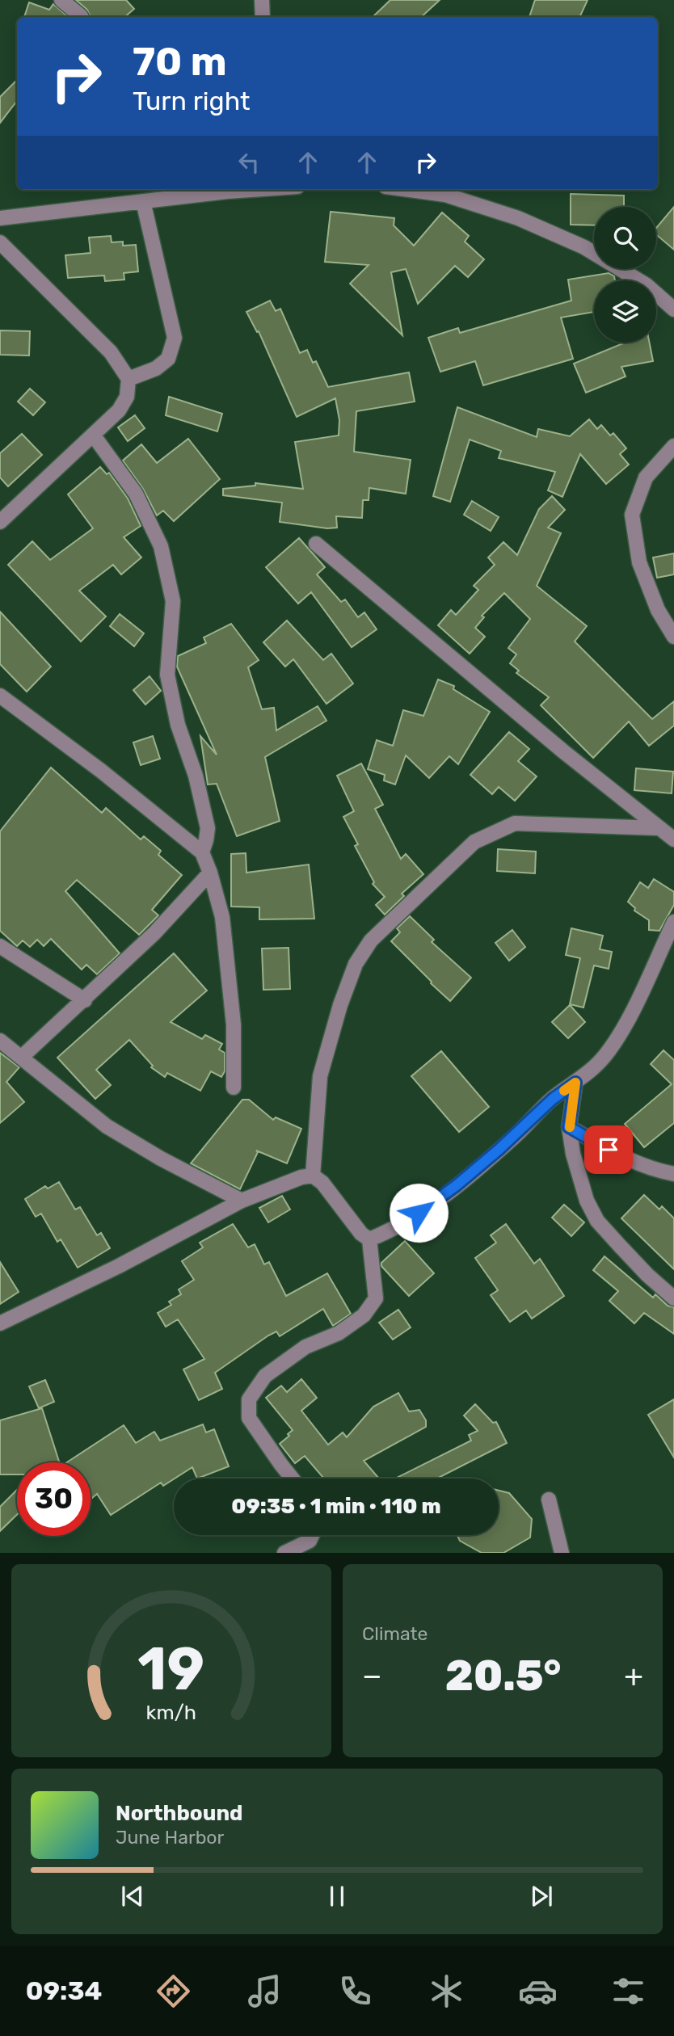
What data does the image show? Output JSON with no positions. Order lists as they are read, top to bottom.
{
  "page": {
    "turn": ["70 m", "Turn right"],
    "limit": "30",
    "trip": "09:35 · 1 min · 110 m",
    "tile": "Climate",
    "heat": ["−", "20.5°", "+"],
    "song": ["Northbound", "June Harbor"],
    "tabs": "09:34",
    "gauge": ["19", "km/h"]
  }
}
